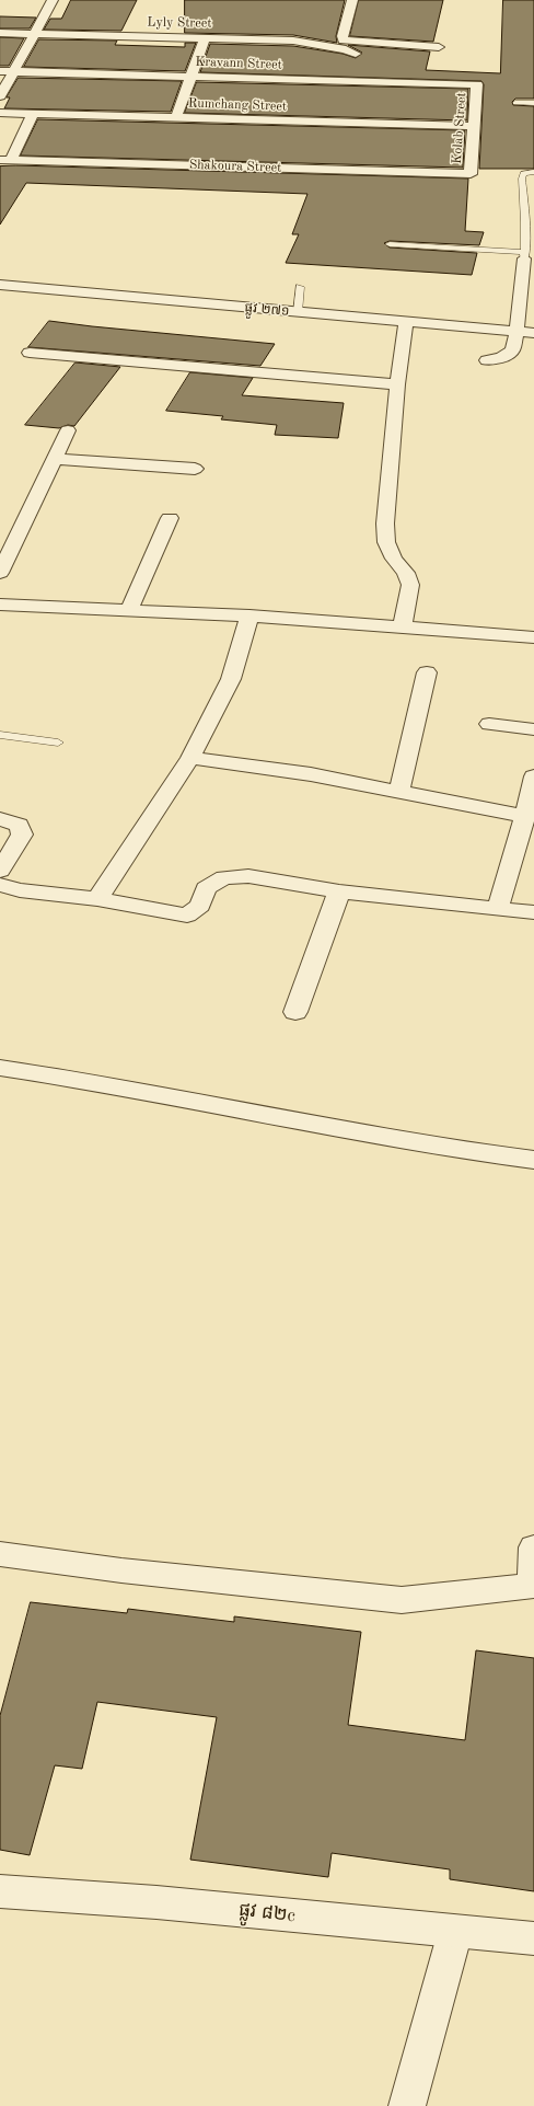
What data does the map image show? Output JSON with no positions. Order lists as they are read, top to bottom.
{
  "streets": {
    "street": [
      "Lyly Street",
      "Kravann Street",
      "Rumchang Street",
      "Kolab Street",
      "Shakoura Street",
      "ផ្លូវ ២៧១",
      "ផ្លូវ ៨២c"
    ]
  },
  "crossings": [
    ["Kravann Street", "Kolab Street"],
    ["Rumchang Street", "Kolab Street"],
    ["Kolab Street", "Shakoura Street"]
  ]
}
